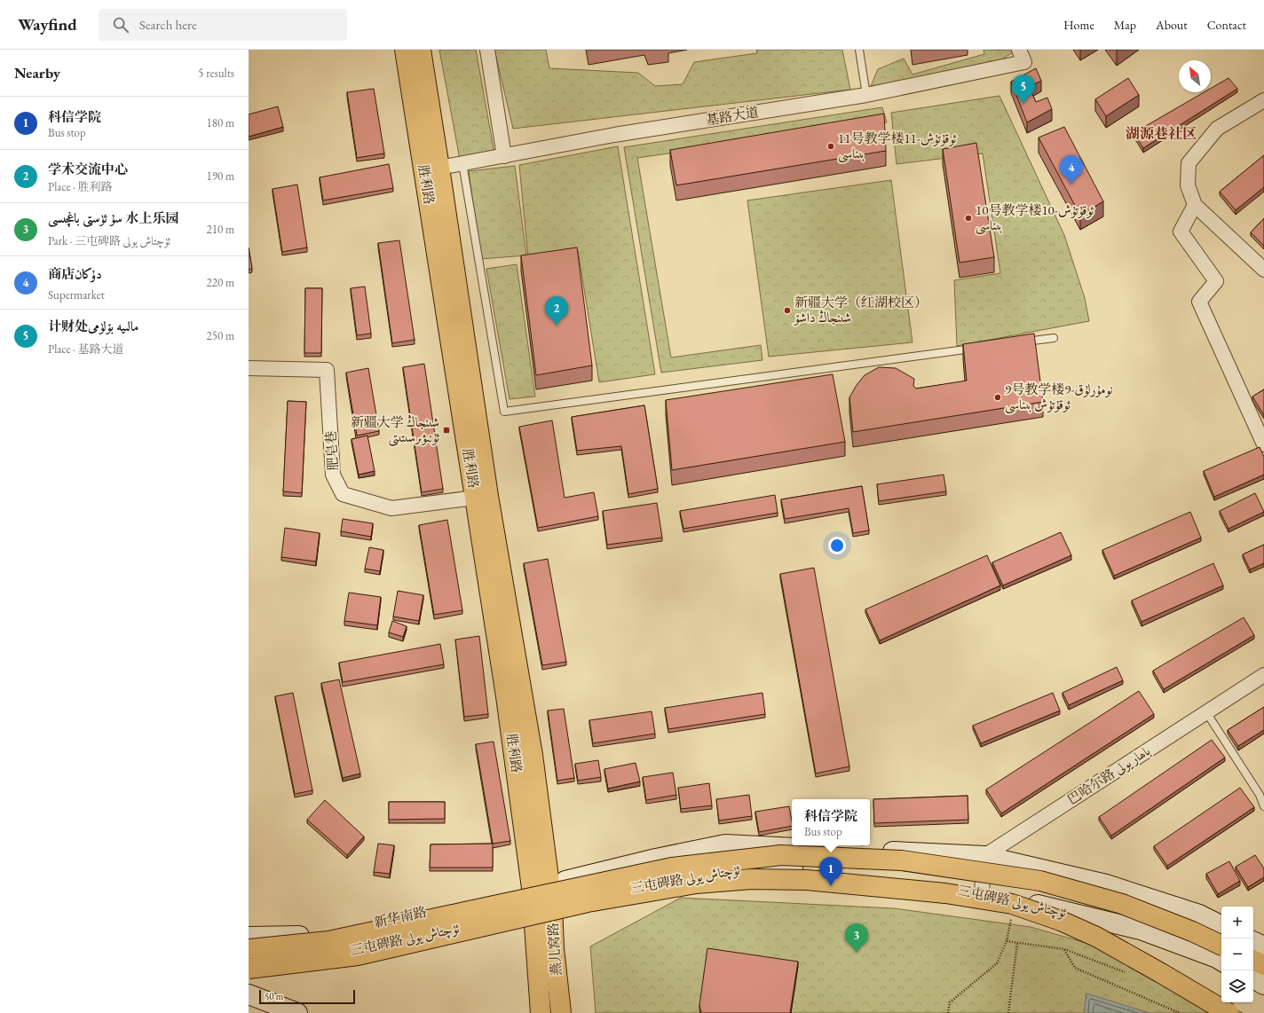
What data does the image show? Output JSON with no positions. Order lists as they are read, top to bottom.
{
  "streets": {
    "main road": [
      "胜利路",
      "三屯碑路 ئۈچتاش يولى",
      "新华南路",
      "燕儿窝路"
    ],
    "street": ["基路大道", "肥皂巷", "巴哈尔路 باھار يولى"]
  },
  "crossings": [
    ["基路大道", "胜利路"],
    ["胜利路", "肥皂巷"],
    ["胜利路", "三屯碑路 ئۈچتاش يولى"],
    ["胜利路", "新华南路"],
    ["胜利路", "燕儿窝路"],
    ["巴哈尔路 باھار يولى", "三屯碑路 ئۈچتاش يولى"],
    ["三屯碑路 ئۈچتاش يولى", "新华南路"],
    ["三屯碑路 ئۈچتاش يولى", "燕儿窝路"],
    ["新华南路", "燕儿窝路"]
  ],
  "districts": ["湖源巷社区"],
  "places": {
    "other": [
      "11号教学楼11-ئوقۇتۇش بىناسى",
      "10号教学楼10-ئوقۇتۇش بىناسى",
      "新疆大学（红湖校区） شىنجاڭ داشۆ",
      "9号教学楼9-نومۇرلۇق ئوقۇتۇش بىناسى"
    ],
    "transit": ["新疆大学 شىنجاڭ ئۇنىۋىرسىتىتى"]
  },
  "scale_bar": "50 m",
  "north": "top left",
  "page": {
    "header": "Wayfind",
    "search": "Search here",
    "nav": [
      "Home",
      "Map",
      "About",
      "Contact"
    ],
    "heading": ["Nearby", "5 results"],
    "pins": [
      "5",
      "4",
      "2",
      "1",
      "3"
    ],
    "list": [
      {
        "mark": "1",
        "name": "科信学院",
        "note": "Bus stop",
        "value": "180 m"
      },
      {
        "mark": "2",
        "name": "学术交流中心",
        "note": "Place · 胜利路",
        "value": "190 m"
      },
      {
        "mark": "3",
        "name": "سۇ ئۈستى باغچىسى 水上乐园",
        "note": "Park · 三屯碑路 ئۈچتاش يولى",
        "value": "210 m"
      },
      {
        "mark": "4",
        "name": "商店دۇكان",
        "note": "Supermarket",
        "value": "220 m"
      },
      {
        "mark": "5",
        "name": "计财处مالىيە بۆلۈمى",
        "note": "Place · 基路大道",
        "value": "250 m"
      }
    ],
    "popup": ["科信学院", "Bus stop"],
    "map_buttons": ["+", "−"],
    "scale": "50 m"
  }
}
